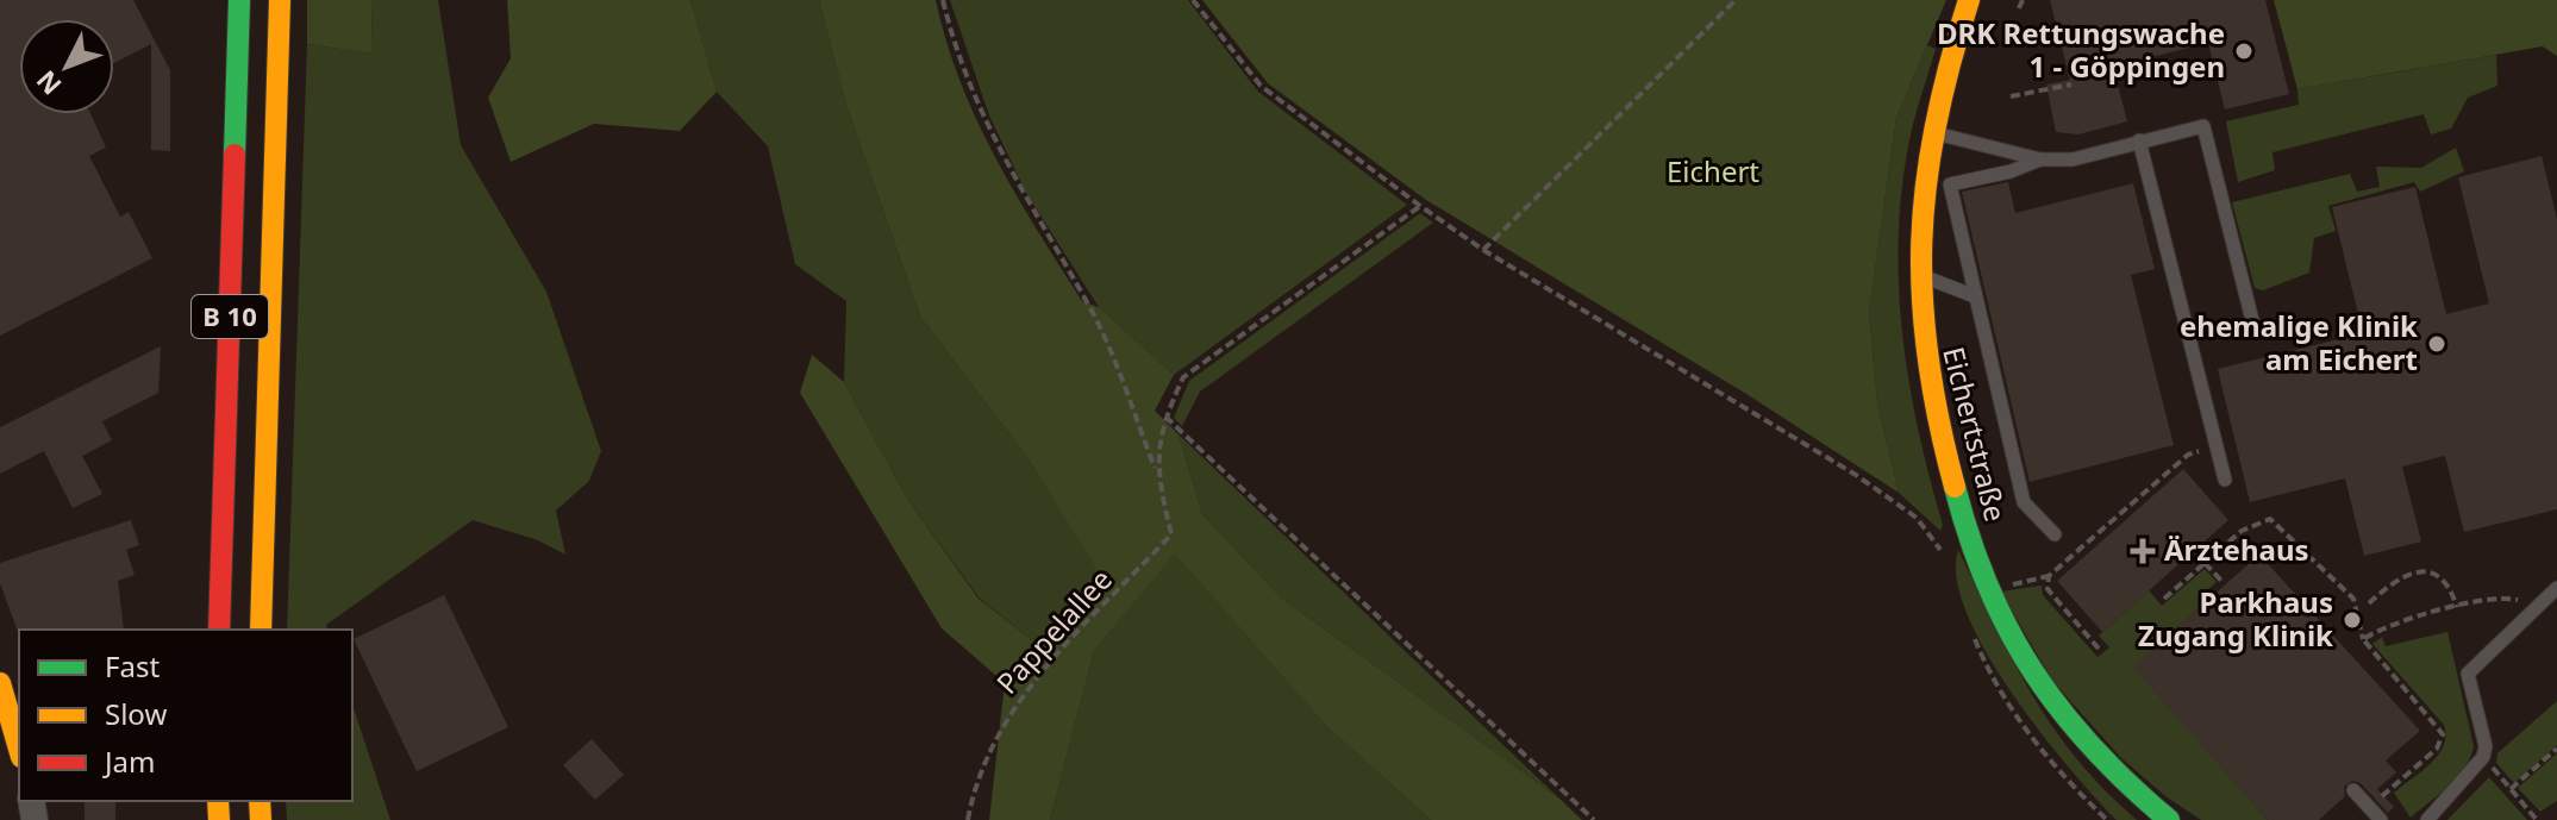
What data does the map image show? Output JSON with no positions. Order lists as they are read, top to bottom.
{
  "streets": {
    "main road": ["B 10", "Eichertstraße"],
    "path": ["Pappelallee"]
  },
  "parks": ["Eichert"],
  "places": {
    "other": ["DRK Rettungswache 1 - Göppingen", "ehemalige Klinik am Eichert", "Parkhaus Zugang Klinik"],
    "health": ["Ärztehaus"]
  },
  "legend": ["Fast", "Slow", "Jam"],
  "north": "bottom left"
}
